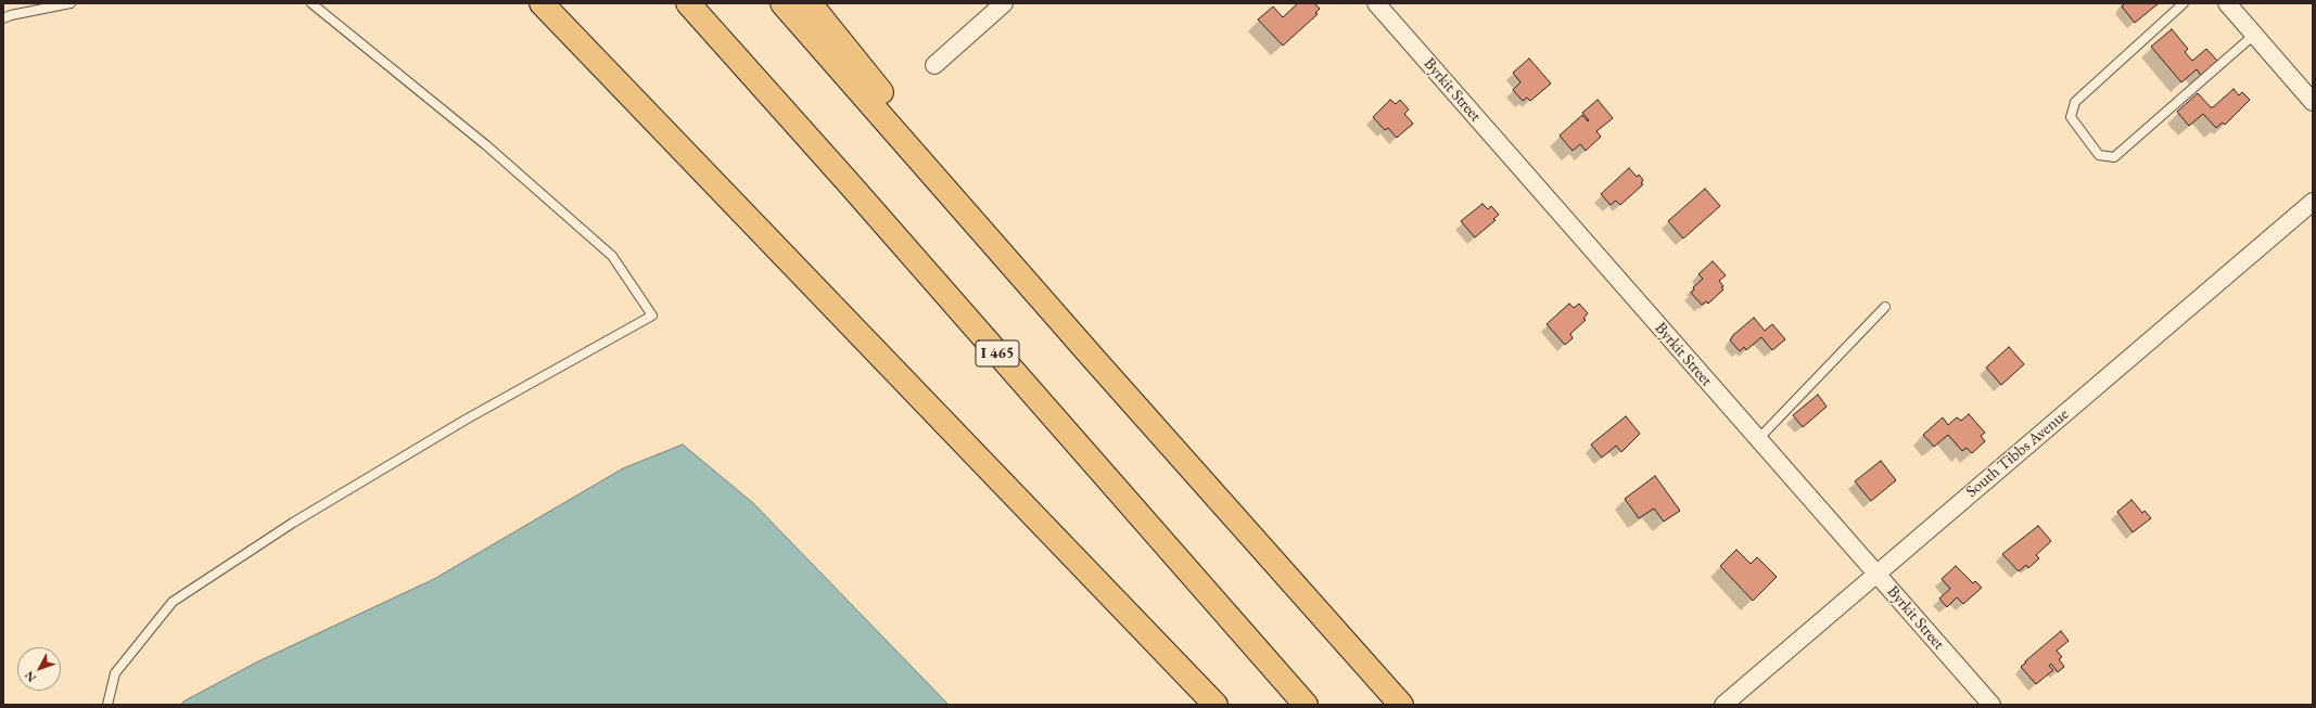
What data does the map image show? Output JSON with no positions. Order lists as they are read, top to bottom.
{
  "streets": {
    "highway": ["I 465"],
    "street": ["Byrkit Street", "South Tibbs Avenue"]
  },
  "crossings": [
    ["Byrkit Street", "South Tibbs Avenue"]
  ],
  "north": "bottom left"
}
